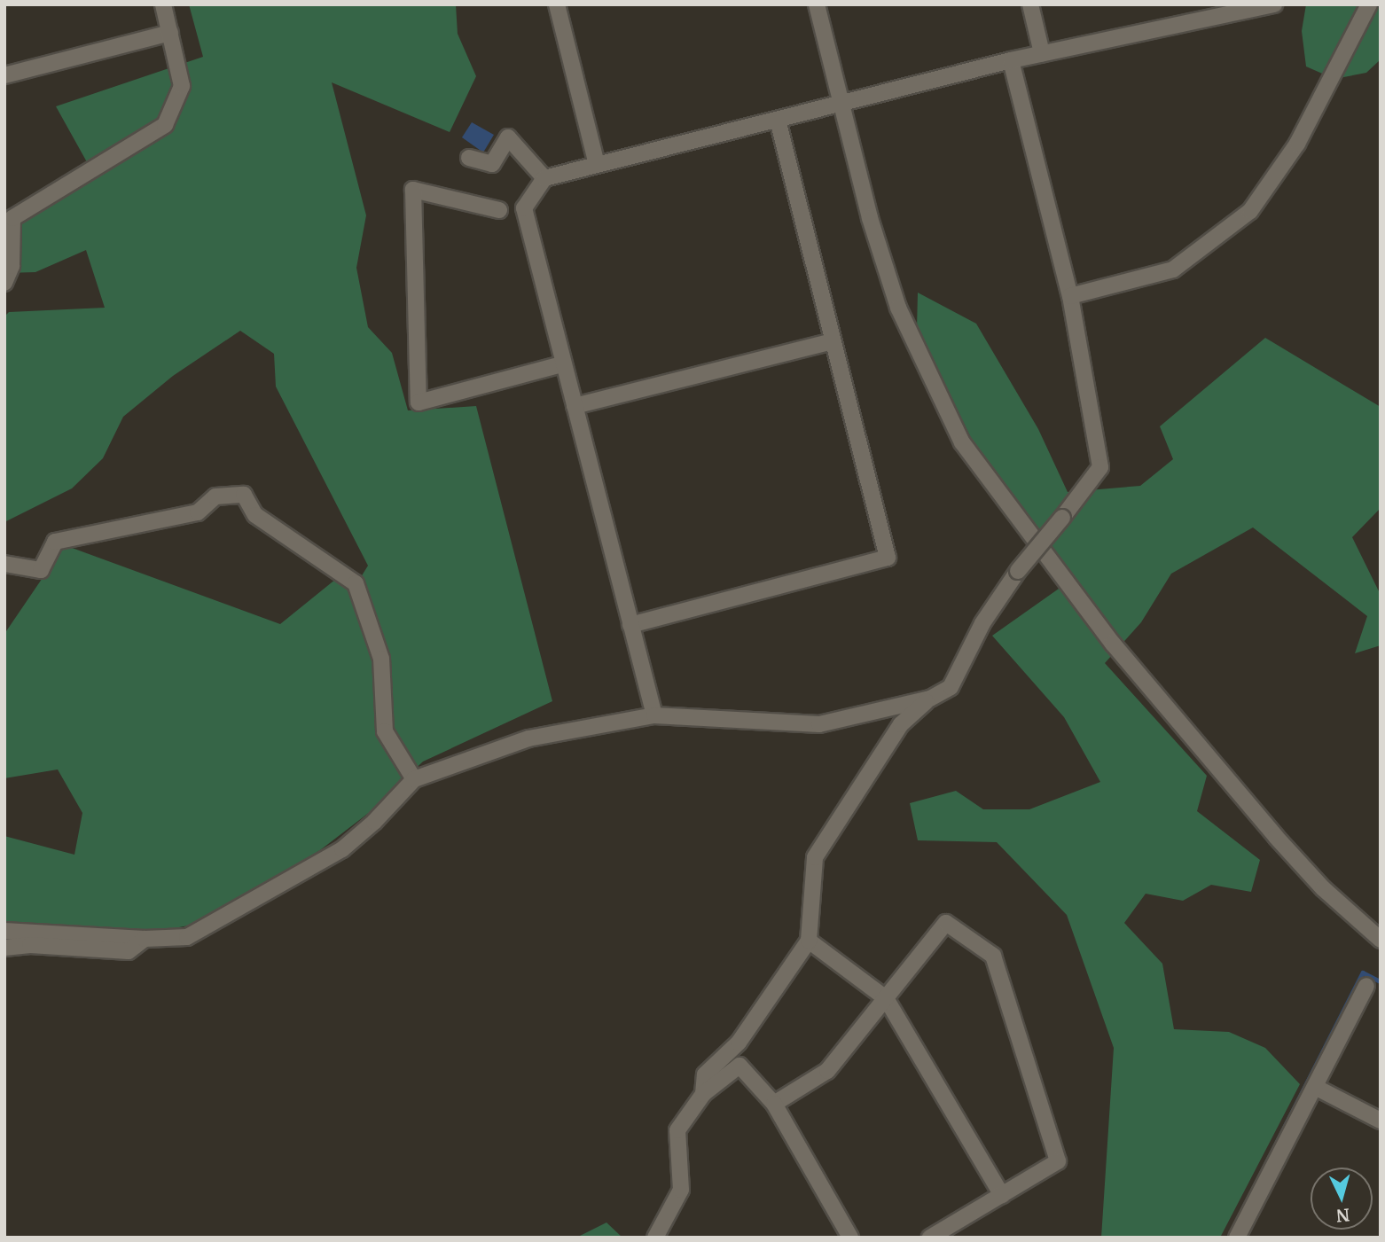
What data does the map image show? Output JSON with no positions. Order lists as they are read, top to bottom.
{
  "north": "bottom"
}
